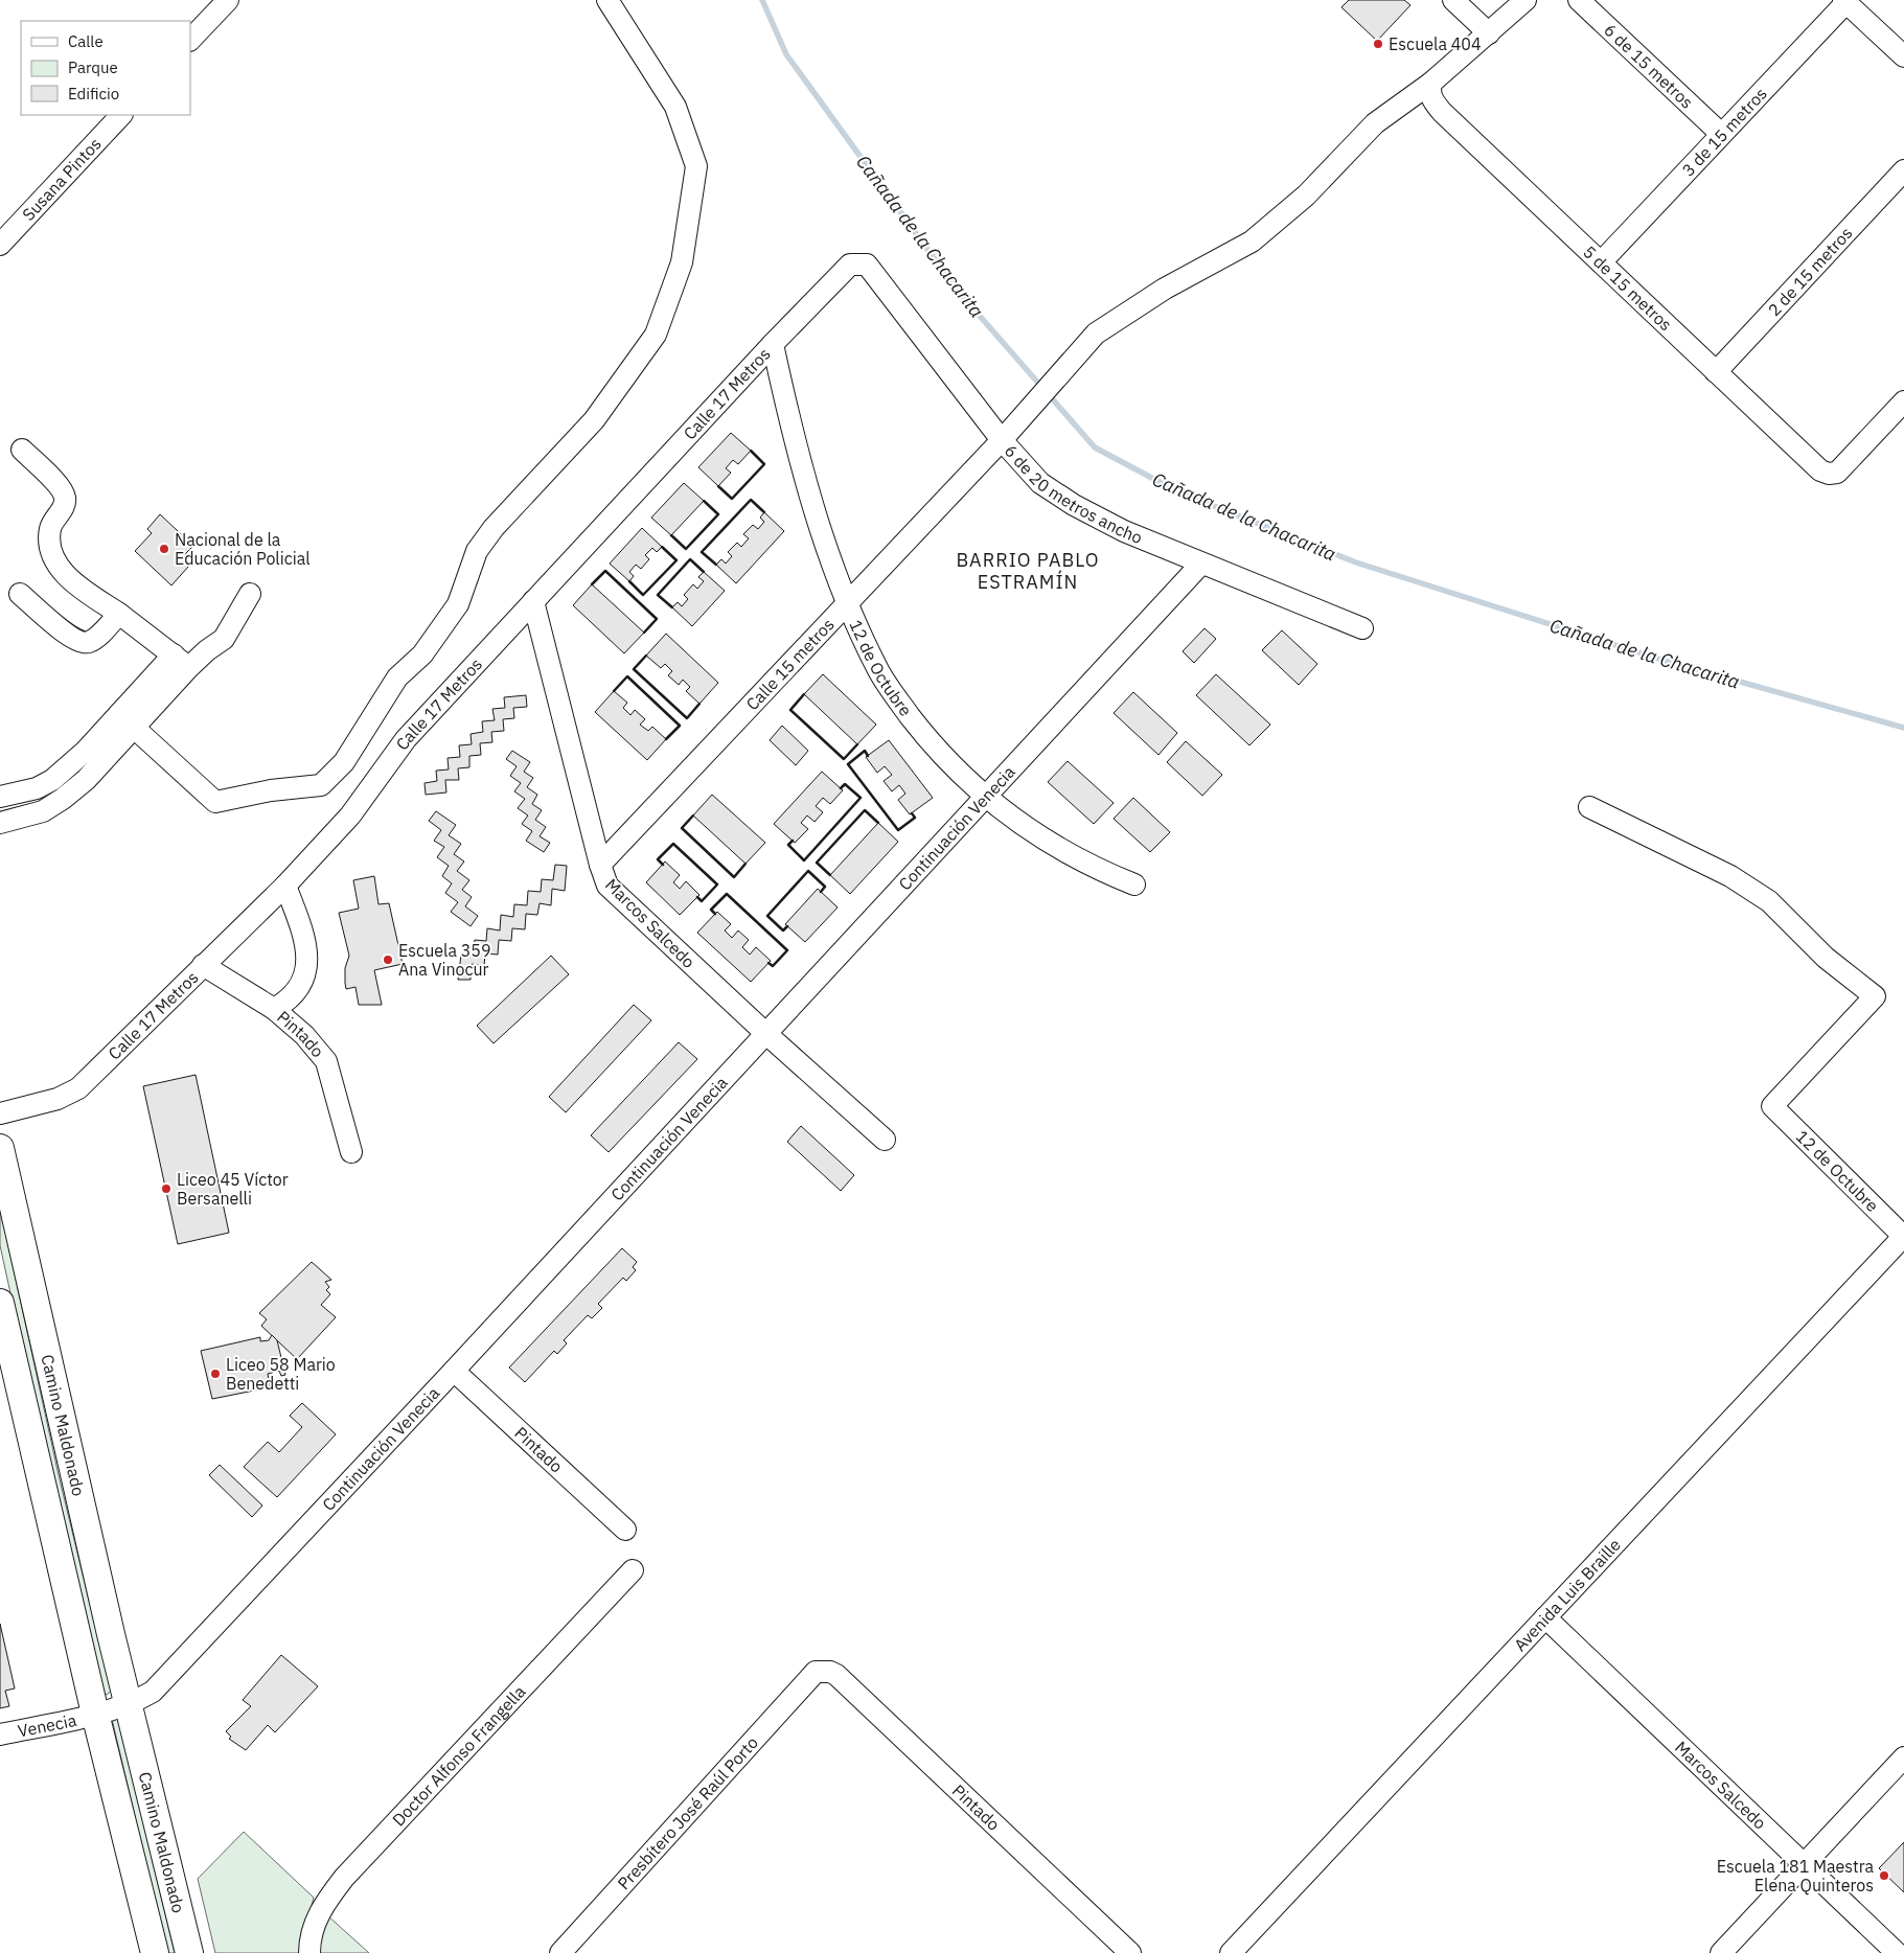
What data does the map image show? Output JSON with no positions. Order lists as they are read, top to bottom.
{
  "streets": {
    "main road": ["Camino Maldonado"],
    "street": [
      "6 de 15 metros",
      "3 de 15 metros",
      "Susana Pintos",
      "2 de 15 metros",
      "5 de 15 metros",
      "Calle 17 Metros",
      "6 de 20 metros ancho",
      "Calle 15 metros",
      "12 de Octubre",
      "Continuación Venecia",
      "Marcos Salcedo",
      "Pintado",
      "Avenida Luis Braille",
      "Venecia",
      "Doctor Alfonso Frangella",
      "Presbítero José Raúl Porto"
    ]
  },
  "crossings": [
    ["6 de 15 metros", "3 de 15 metros"],
    ["3 de 15 metros", "5 de 15 metros"],
    ["2 de 15 metros", "5 de 15 metros"],
    ["5 de 15 metros", "Calle 15 metros"],
    ["Calle 17 Metros", "6 de 20 metros ancho"],
    ["Calle 17 Metros", "12 de Octubre"],
    ["Calle 17 Metros", "Marcos Salcedo"],
    ["Calle 17 Metros", "Pintado"],
    ["6 de 20 metros ancho", "Calle 15 metros"],
    ["6 de 20 metros ancho", "Continuación Venecia"],
    ["Calle 15 metros", "12 de Octubre"],
    ["Calle 15 metros", "Marcos Salcedo"],
    ["12 de Octubre", "Continuación Venecia"],
    ["12 de Octubre", "Avenida Luis Braille"],
    ["Continuación Venecia", "Marcos Salcedo"],
    ["Continuación Venecia", "Pintado"],
    ["Continuación Venecia", "Camino Maldonado"],
    ["Marcos Salcedo", "Avenida Luis Braille"],
    ["Pintado", "Presbítero José Raúl Porto"],
    ["Camino Maldonado", "Venecia"]
  ],
  "districts": ["BARRIO PABLO ESTRAMÍN"],
  "water": ["Cañada de la Chacarita"],
  "places": [
    "Escuela 404",
    "Nacional de la Educación Policial",
    "Escuela 359 Ana Vinocur",
    "Liceo 45 Víctor Bersanelli",
    "Liceo 58 Mario Benedetti",
    "Escuela 181 Maestra Elena Quinteros"
  ],
  "legend": ["Calle", "Parque", "Edificio"]
}
